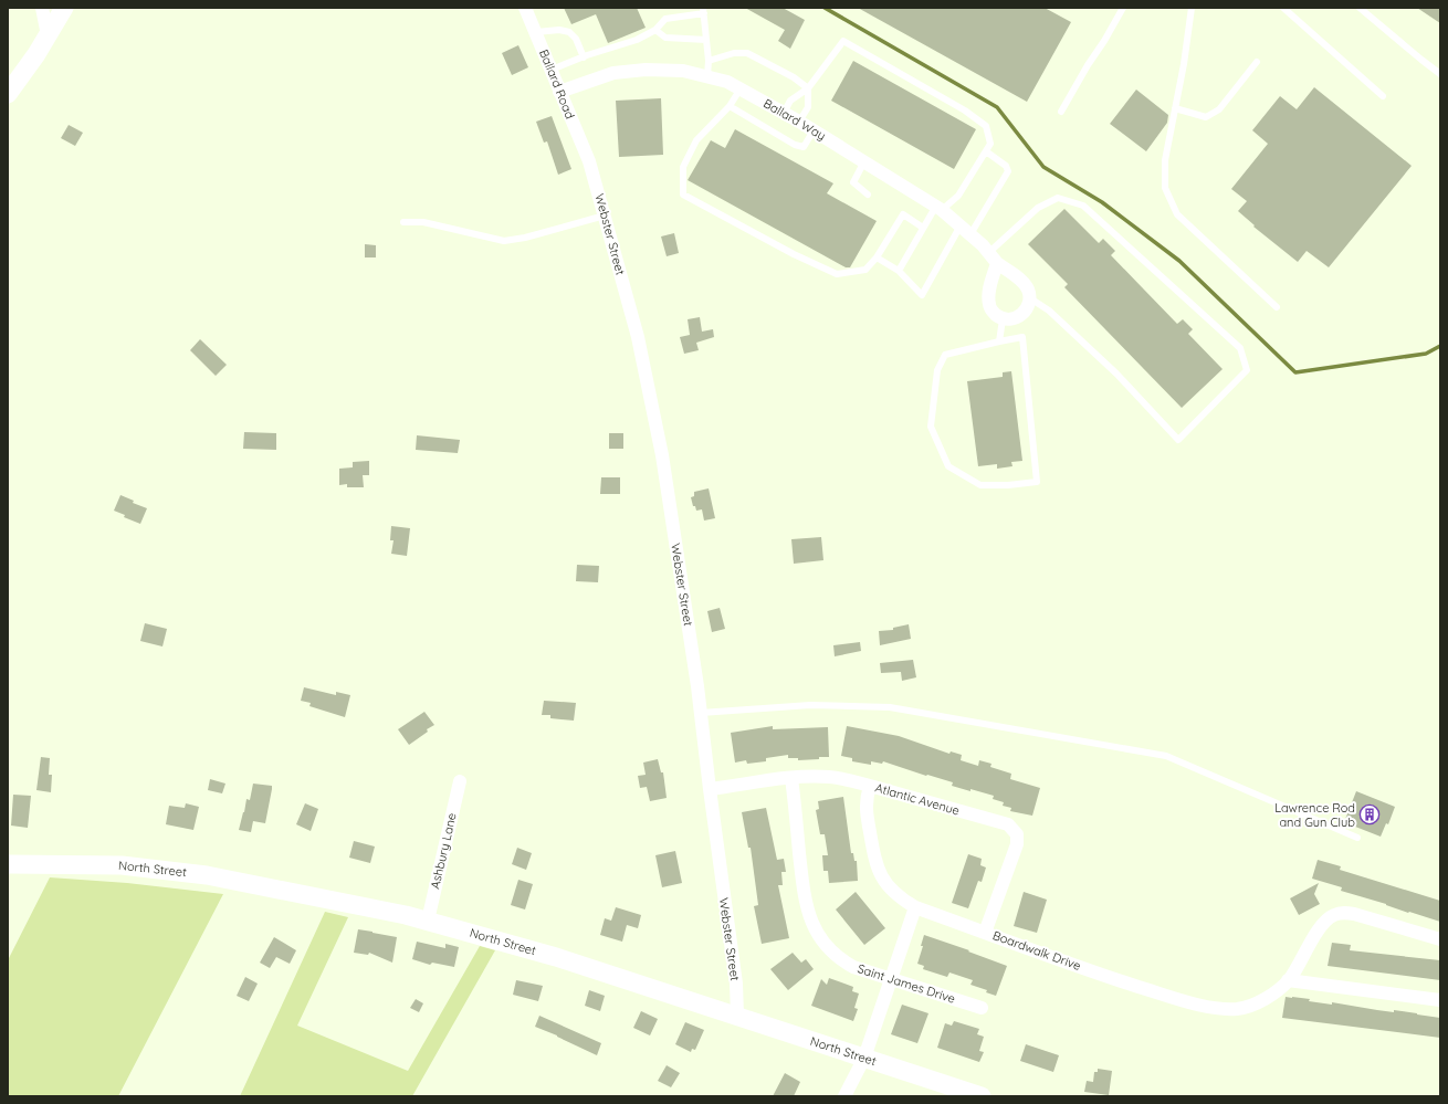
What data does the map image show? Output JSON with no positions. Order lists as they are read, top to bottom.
{
  "streets": {
    "main road": ["North Street"],
    "street": [
      "Ballard Road",
      "Ballard Way",
      "Webster Street",
      "Atlantic Avenue",
      "Ashbury Lane",
      "Boardwalk Drive",
      "Saint James Drive"
    ]
  },
  "crossings": [
    ["Ballard Road", "Ballard Way"],
    ["Ballard Road", "Webster Street"],
    ["Webster Street", "Atlantic Avenue"],
    ["Webster Street", "North Street"],
    ["Atlantic Avenue", "Boardwalk Drive"],
    ["Atlantic Avenue", "Saint James Drive"],
    ["Ashbury Lane", "North Street"]
  ],
  "places": {
    "building": ["Lawrence Rod and Gun Club"]
  }
}
